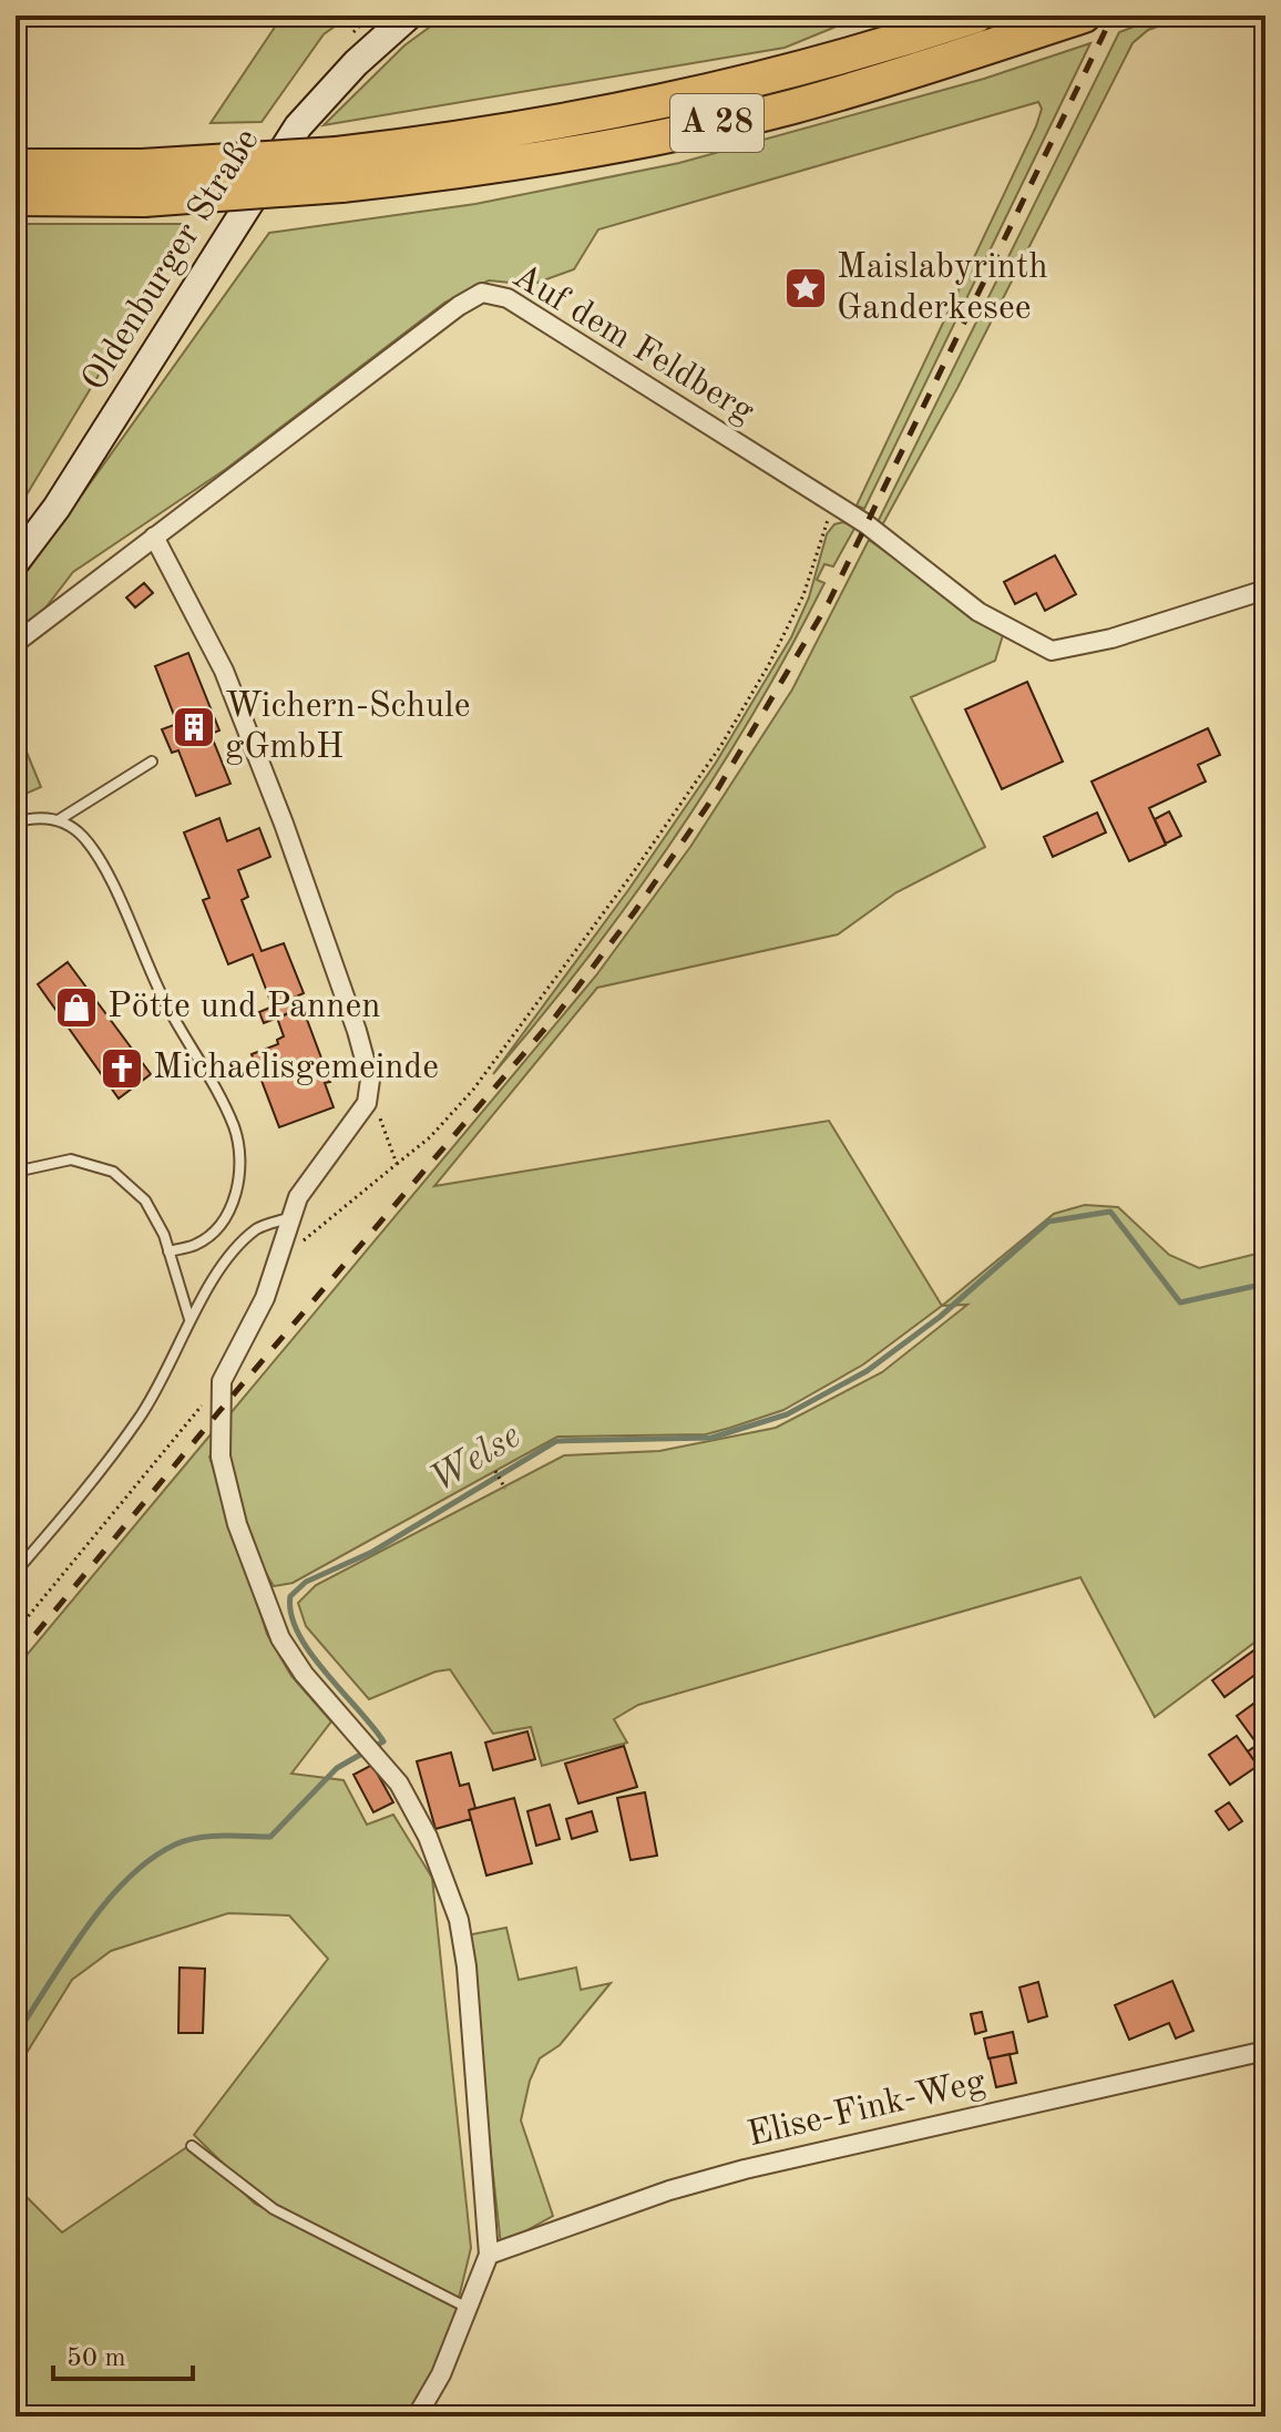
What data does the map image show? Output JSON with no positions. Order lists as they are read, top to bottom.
{
  "streets": {
    "highway": ["A 28"],
    "main road": ["Oldenburger Straße"],
    "street": ["Auf dem Feldberg", "Elise-Fink-Weg"]
  },
  "water": ["Welse"],
  "places": {
    "place": ["Maislabyrinth Ganderkesee"],
    "building": ["Wichern-Schule gGmbH"],
    "shop": ["Pötte und Pannen"],
    "church": ["Michaelisgemeinde"]
  },
  "scale_bar": "50 m"
}
